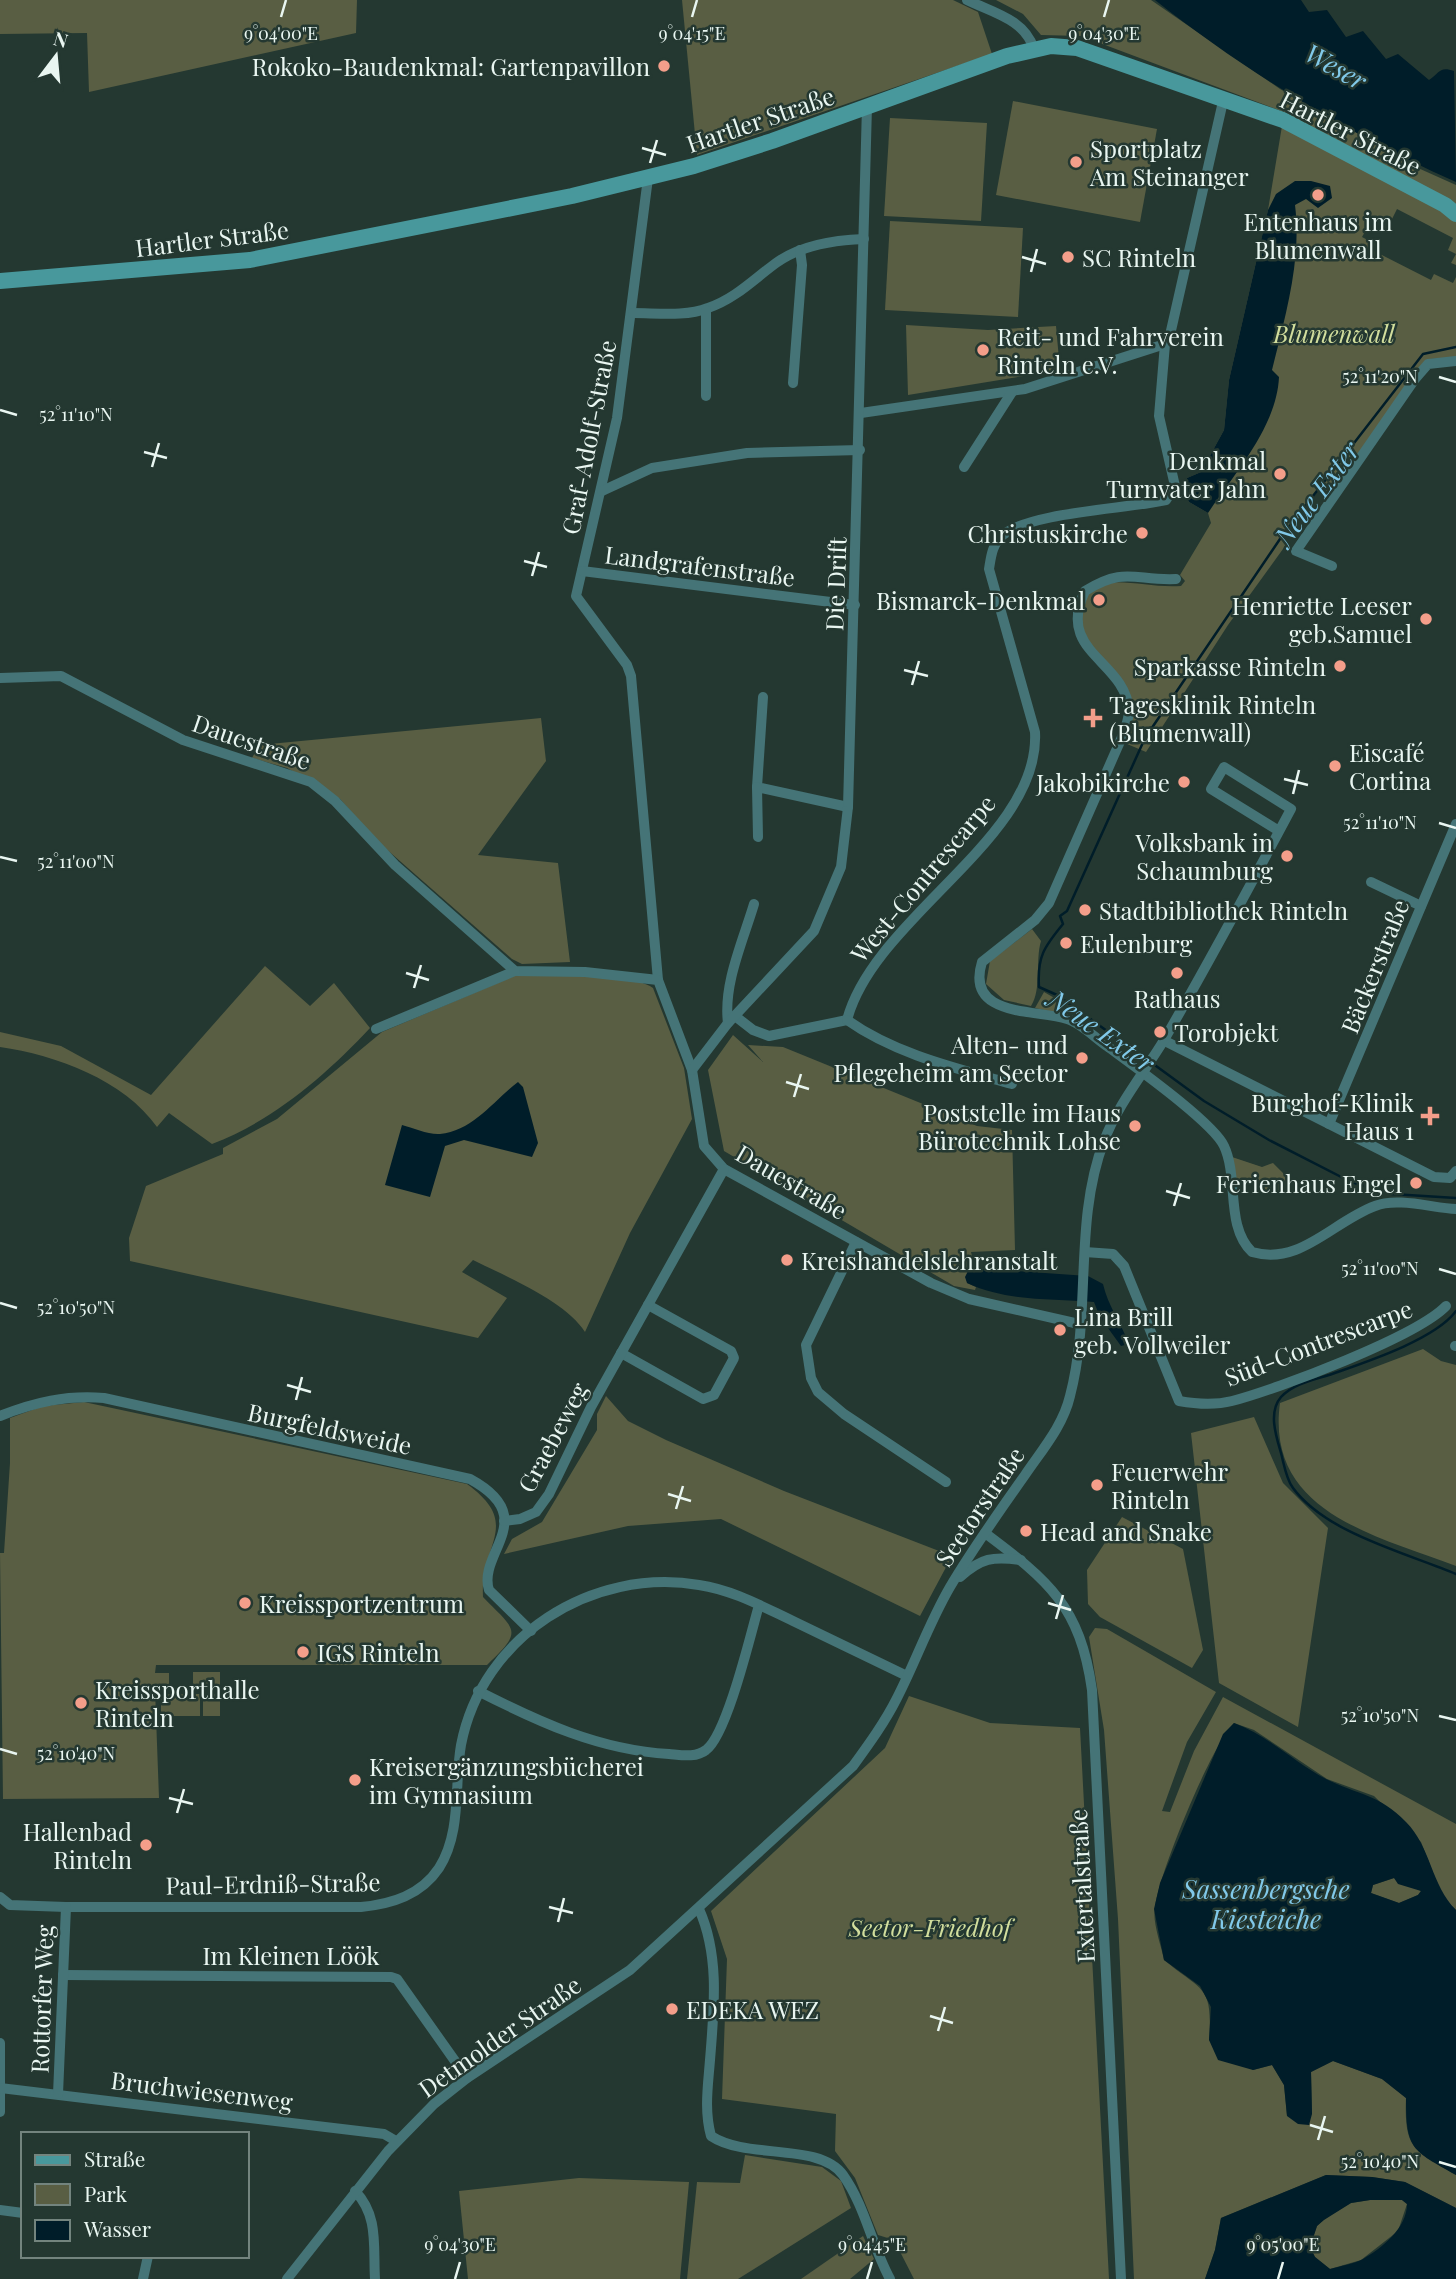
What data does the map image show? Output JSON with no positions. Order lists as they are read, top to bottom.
{
  "streets": {
    "main road": ["Hartler Straße"],
    "street": [
      "Graf-Adolf-Straße",
      "Landgrafenstraße",
      "Die Drift",
      "Dauestraße",
      "West-Contrescarpe",
      "Bäckerstraße",
      "Süd-Contrescarpe",
      "Burgfeldsweide",
      "Graebeweg",
      "Seetorstraße",
      "Paul-Erdniß-Straße",
      "Extertalstraße",
      "Im Kleinen Löök",
      "Rottorfer Weg",
      "Detmolder Straße",
      "Bruchwiesenweg"
    ]
  },
  "crossings": [
    ["Hartler Straße", "Graf-Adolf-Straße"],
    ["Hartler Straße", "Die Drift"],
    ["Graf-Adolf-Straße", "Landgrafenstraße"],
    ["Graf-Adolf-Straße", "Dauestraße"],
    ["Landgrafenstraße", "Die Drift"],
    ["Die Drift", "Dauestraße"],
    ["Dauestraße", "Graebeweg"],
    ["Dauestraße", "Seetorstraße"],
    ["Süd-Contrescarpe", "Seetorstraße"],
    ["Burgfeldsweide", "Graebeweg"],
    ["Seetorstraße", "Paul-Erdniß-Straße"],
    ["Seetorstraße", "Extertalstraße"],
    ["Seetorstraße", "Detmolder Straße"],
    ["Paul-Erdniß-Straße", "Rottorfer Weg"],
    ["Im Kleinen Löök", "Rottorfer Weg"],
    ["Im Kleinen Löök", "Detmolder Straße"],
    ["Rottorfer Weg", "Bruchwiesenweg"],
    ["Detmolder Straße", "Bruchwiesenweg"]
  ],
  "water": ["Weser", "Neue Exter", "Sassenbergsche Kiesteiche"],
  "parks": ["Blumenwall", "Seetor-Friedhof"],
  "places": {
    "other": [
      "Rokoko-Baudenkmal: Gartenpavillon",
      "Sportplatz Am Steinanger",
      "Entenhaus im Blumenwall",
      "SC Rinteln",
      "Reit- und Fahrverein Rinteln e.V.",
      "Denkmal Turnvater Jahn",
      "Christuskirche",
      "Bismarck-Denkmal",
      "Henriette Leeser geb.Samuel",
      "Sparkasse Rinteln",
      "Eiscafé Cortina",
      "Jakobikirche",
      "Volksbank in Schaumburg",
      "Stadtbibliothek Rinteln",
      "Eulenburg",
      "Rathaus",
      "Torobjekt",
      "Alten- und Pflegeheim am Seetor",
      "Poststelle im Haus Bürotechnik Lohse",
      "Ferienhaus Engel",
      "Kreishandelslehranstalt",
      "Lina Brill geb. Vollweiler",
      "Feuerwehr Rinteln",
      "Head and Snake",
      "Kreissportzentrum",
      "IGS Rinteln",
      "Kreissporthalle Rinteln",
      "Kreisergänzungsbücherei im Gymnasium",
      "Hallenbad Rinteln",
      "EDEKA WEZ"
    ],
    "health": ["Tagesklinik Rinteln (Blumenwall)", "Burghof-Klinik Haus 1"]
  },
  "legend": ["Straße", "Park", "Wasser"],
  "north": "top",
  "coordinates": [
    "9°04'00\"E",
    "9°04'15\"E",
    "9°04'30\"E",
    "52°11'20\"N",
    "52°11'10\"N",
    "52°11'00\"N",
    "52°10'50\"N",
    "52°10'40\"N",
    "9°04'45\"E",
    "9°05'00\"E"
  ]
}
